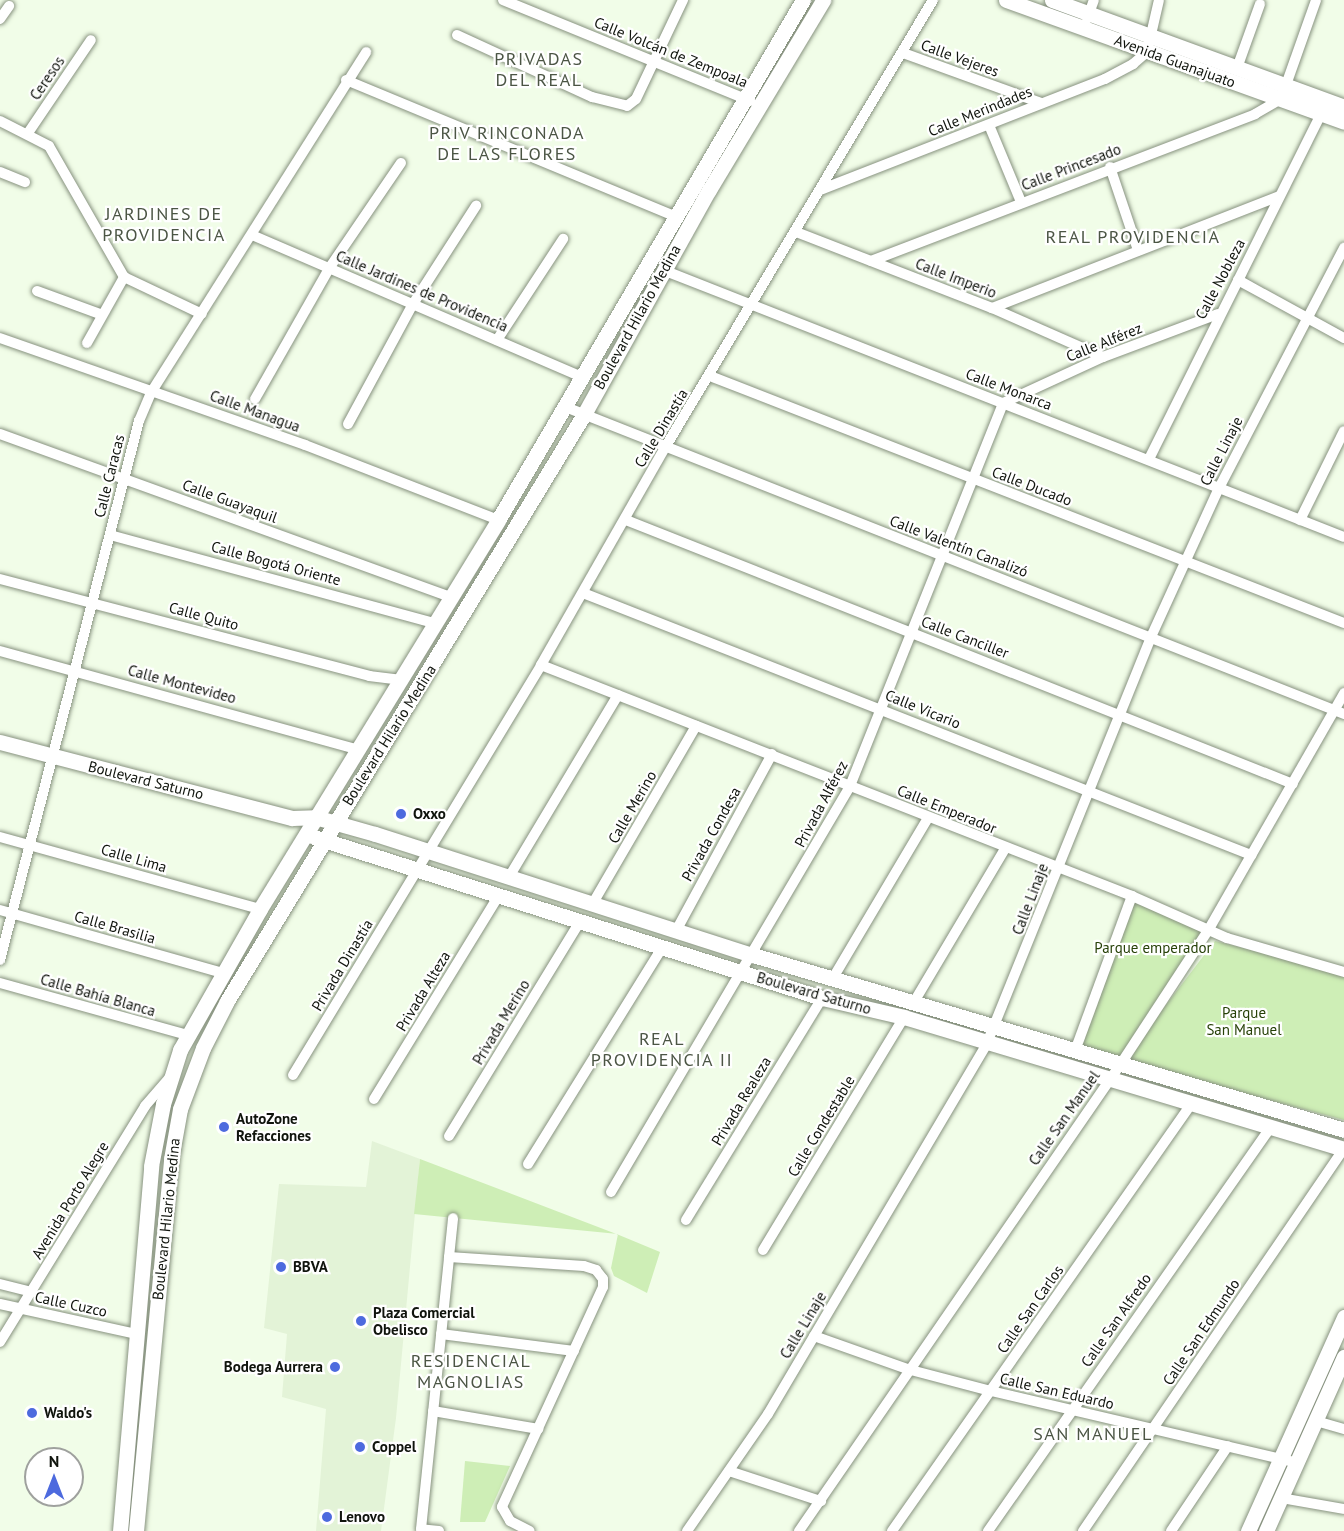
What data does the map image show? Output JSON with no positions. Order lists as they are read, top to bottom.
{
  "streets": {
    "street": [
      "Calle Volcán de Zempoala",
      "Calle Vejeres",
      "Avenida Guanajuato",
      "Ceresos",
      "Calle Merindades",
      "Calle Princesado",
      "Calle Imperio",
      "Calle Nobleza",
      "Calle Jardines de Providencia",
      "Boulevard Hilario Medina",
      "Calle Alférez",
      "Calle Monarca",
      "Calle Managua",
      "Calle Dinastía",
      "Calle Linaje",
      "Calle Caracas",
      "Calle Ducado",
      "Calle Guayaquil",
      "Calle Valentín Canalizó",
      "Calle Bogotá Oriente",
      "Calle Quito",
      "Calle Canciller",
      "Calle Montevideo",
      "Calle Vicario",
      "Boulevard Saturno",
      "Privada Alférez",
      "Calle Merino",
      "Calle Emperador",
      "Privada Condesa",
      "Calle Lima",
      "Calle Brasilia",
      "Privada Dinastía",
      "Privada Alteza",
      "Calle Bahía Blanca",
      "Privada Merino",
      "Privada Realeza",
      "Calle San Manuel",
      "Calle Condestable",
      "Avenida Porto Alegre",
      "Calle Cuzco",
      "Calle San Carlos",
      "Calle San Alfredo",
      "Calle San Edmundo",
      "Calle San Eduardo"
    ]
  },
  "crossings": [
    ["Calle Volcán de Zempoala", "Boulevard Hilario Medina"],
    ["Calle Vejeres", "Calle Merindades"],
    ["Calle Vejeres", "Calle Dinastía"],
    ["Avenida Guanajuato", "Calle Merindades"],
    ["Avenida Guanajuato", "Calle Princesado"],
    ["Avenida Guanajuato", "Calle Nobleza"],
    ["Calle Merindades", "Calle Dinastía"],
    ["Calle Princesado", "Calle Imperio"],
    ["Calle Imperio", "Calle Alférez"],
    ["Calle Imperio", "Calle Dinastía"],
    ["Calle Nobleza", "Calle Alférez"],
    ["Calle Nobleza", "Calle Monarca"],
    ["Calle Jardines de Providencia", "Boulevard Hilario Medina"],
    ["Calle Jardines de Providencia", "Calle Caracas"],
    ["Boulevard Hilario Medina", "Calle Monarca"],
    ["Boulevard Hilario Medina", "Calle Managua"],
    ["Boulevard Hilario Medina", "Calle Guayaquil"],
    ["Boulevard Hilario Medina", "Calle Valentín Canalizó"],
    ["Boulevard Hilario Medina", "Calle Bogotá Oriente"],
    ["Boulevard Hilario Medina", "Calle Quito"],
    ["Boulevard Hilario Medina", "Calle Montevideo"],
    ["Boulevard Hilario Medina", "Boulevard Saturno"],
    ["Boulevard Hilario Medina", "Calle Lima"],
    ["Boulevard Hilario Medina", "Calle Brasilia"],
    ["Boulevard Hilario Medina", "Calle Bahía Blanca"],
    ["Boulevard Hilario Medina", "Avenida Porto Alegre"],
    ["Boulevard Hilario Medina", "Calle Cuzco"],
    ["Calle Alférez", "Calle Monarca"],
    ["Calle Alférez", "Privada Alférez"],
    ["Calle Monarca", "Calle Dinastía"],
    ["Calle Monarca", "Calle Linaje"],
    ["Calle Monarca", "Privada Alférez"],
    ["Calle Managua", "Calle Caracas"],
    ["Calle Dinastía", "Calle Ducado"],
    ["Calle Dinastía", "Calle Valentín Canalizó"],
    ["Calle Dinastía", "Calle Canciller"],
    ["Calle Dinastía", "Calle Vicario"],
    ["Calle Dinastía", "Boulevard Saturno"],
    ["Calle Dinastía", "Calle Emperador"],
    ["Calle Dinastía", "Privada Dinastía"],
    ["Calle Linaje", "Calle Ducado"],
    ["Calle Linaje", "Calle Valentín Canalizó"],
    ["Calle Linaje", "Calle Canciller"],
    ["Calle Linaje", "Calle Vicario"],
    ["Calle Linaje", "Boulevard Saturno"],
    ["Calle Linaje", "Calle Emperador"],
    ["Calle Linaje", "Calle San Eduardo"],
    ["Calle Caracas", "Calle Guayaquil"],
    ["Calle Caracas", "Calle Bogotá Oriente"],
    ["Calle Caracas", "Calle Quito"],
    ["Calle Caracas", "Calle Montevideo"],
    ["Calle Caracas", "Boulevard Saturno"],
    ["Calle Caracas", "Calle Lima"],
    ["Calle Caracas", "Calle Brasilia"],
    ["Calle Ducado", "Privada Alférez"],
    ["Calle Valentín Canalizó", "Privada Alférez"],
    ["Calle Valentín Canalizó", "Calle San Manuel"],
    ["Calle Canciller", "Privada Alférez"],
    ["Calle Canciller", "Calle San Manuel"],
    ["Calle Vicario", "Privada Alférez"],
    ["Calle Vicario", "Calle San Manuel"],
    ["Boulevard Saturno", "Privada Alférez"],
    ["Boulevard Saturno", "Calle Merino"],
    ["Boulevard Saturno", "Privada Condesa"],
    ["Boulevard Saturno", "Privada Dinastía"],
    ["Boulevard Saturno", "Privada Alteza"],
    ["Boulevard Saturno", "Privada Merino"],
    ["Boulevard Saturno", "Privada Realeza"],
    ["Boulevard Saturno", "Calle San Manuel"],
    ["Boulevard Saturno", "Calle Condestable"],
    ["Boulevard Saturno", "Calle San Carlos"],
    ["Boulevard Saturno", "Calle San Alfredo"],
    ["Boulevard Saturno", "Calle San Edmundo"],
    ["Privada Alférez", "Calle Emperador"],
    ["Calle Merino", "Calle Emperador"],
    ["Calle Emperador", "Privada Condesa"],
    ["Calle Emperador", "Calle San Manuel"],
    ["Calle San Manuel", "Calle San Eduardo"],
    ["Avenida Porto Alegre", "Calle Cuzco"],
    ["Calle San Carlos", "Calle San Eduardo"],
    ["Calle San Alfredo", "Calle San Eduardo"],
    ["Calle San Edmundo", "Calle San Eduardo"]
  ],
  "districts": [
    "PRIVADAS DEL REAL",
    "PRIV RINCONADA DE LAS FLORES",
    "JARDINES DE PROVIDENCIA",
    "REAL PROVIDENCIA",
    "REAL PROVIDENCIA II",
    "RESIDENCIAL MAGNOLIAS",
    "SAN MANUEL"
  ],
  "parks": ["Parque emperador", "Parque San Manuel"],
  "places": [
    "Oxxo",
    "AutoZone Refacciones",
    "BBVA",
    "Plaza Comercial Obelisco",
    "Bodega Aurrera",
    "Waldo's",
    "Coppel",
    "Lenovo"
  ],
  "north": "top"
}
